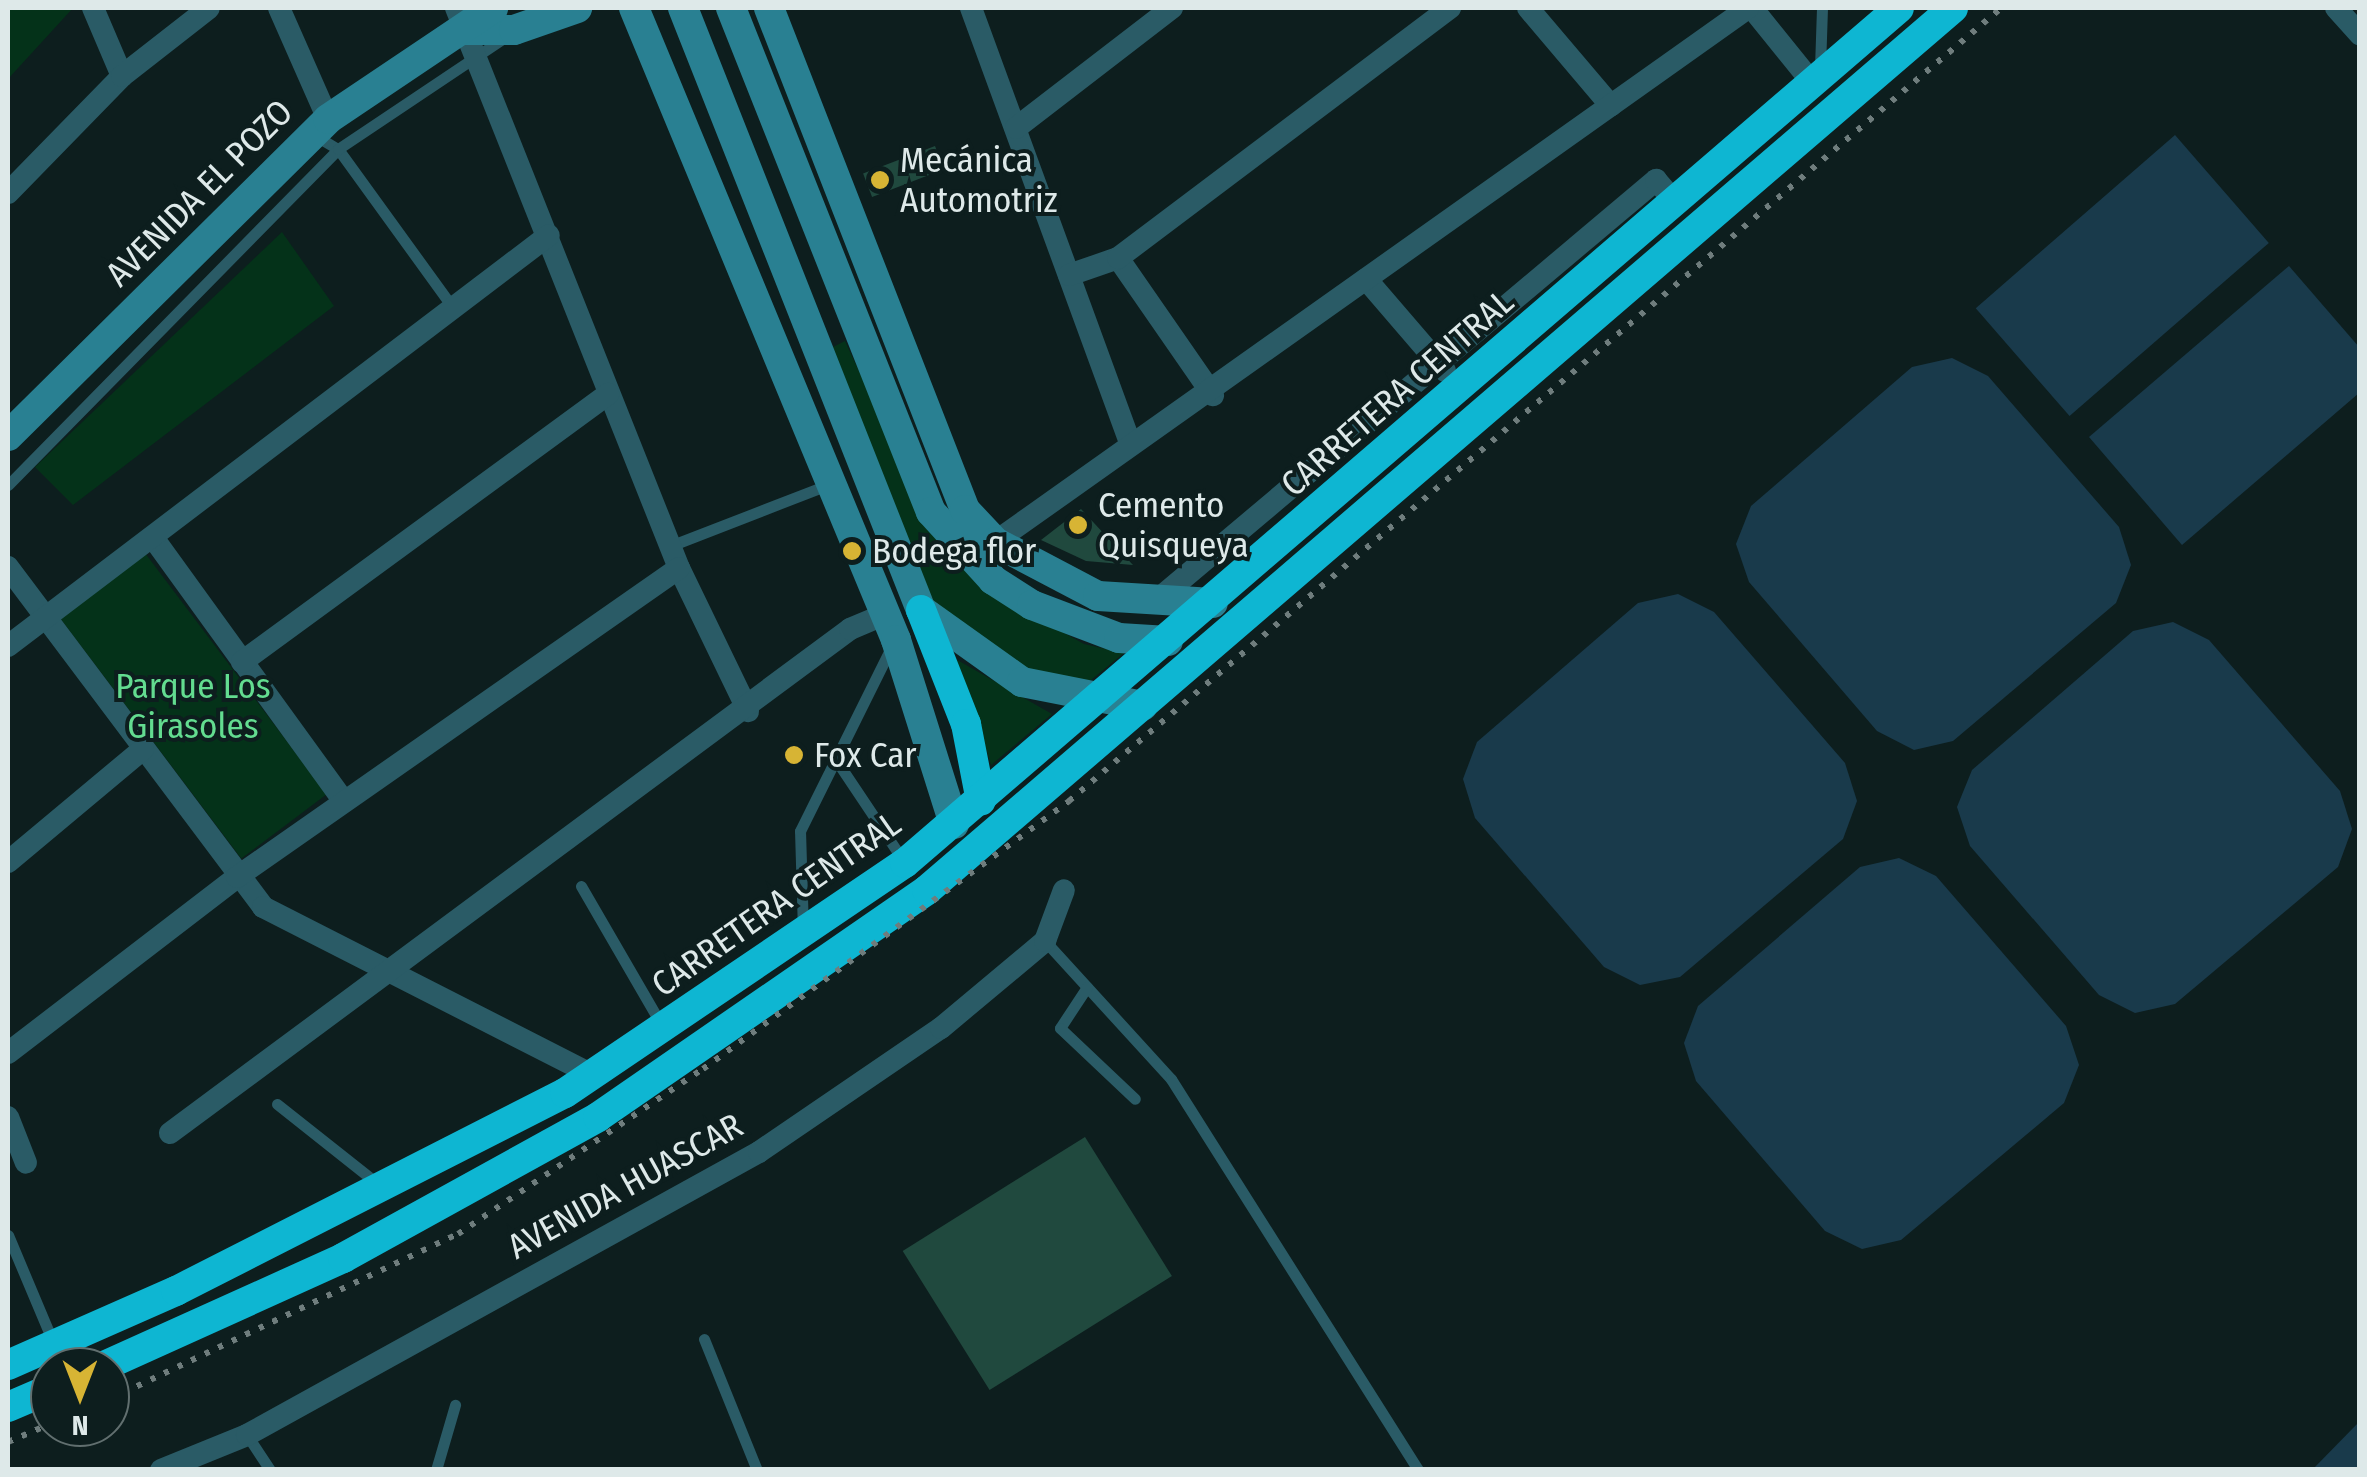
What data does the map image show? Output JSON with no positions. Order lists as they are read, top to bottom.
{
  "streets": {
    "highway": ["CARRETERA CENTRAL"],
    "street": ["AVENIDA EL POZO", "AVENIDA HUASCAR"]
  },
  "parks": ["Parque Los Girasoles"],
  "places": [
    "Mecánica Automotriz",
    "Cemento Quisqueya",
    "Bodega flor",
    "Fox Car"
  ],
  "north": "bottom"
}
